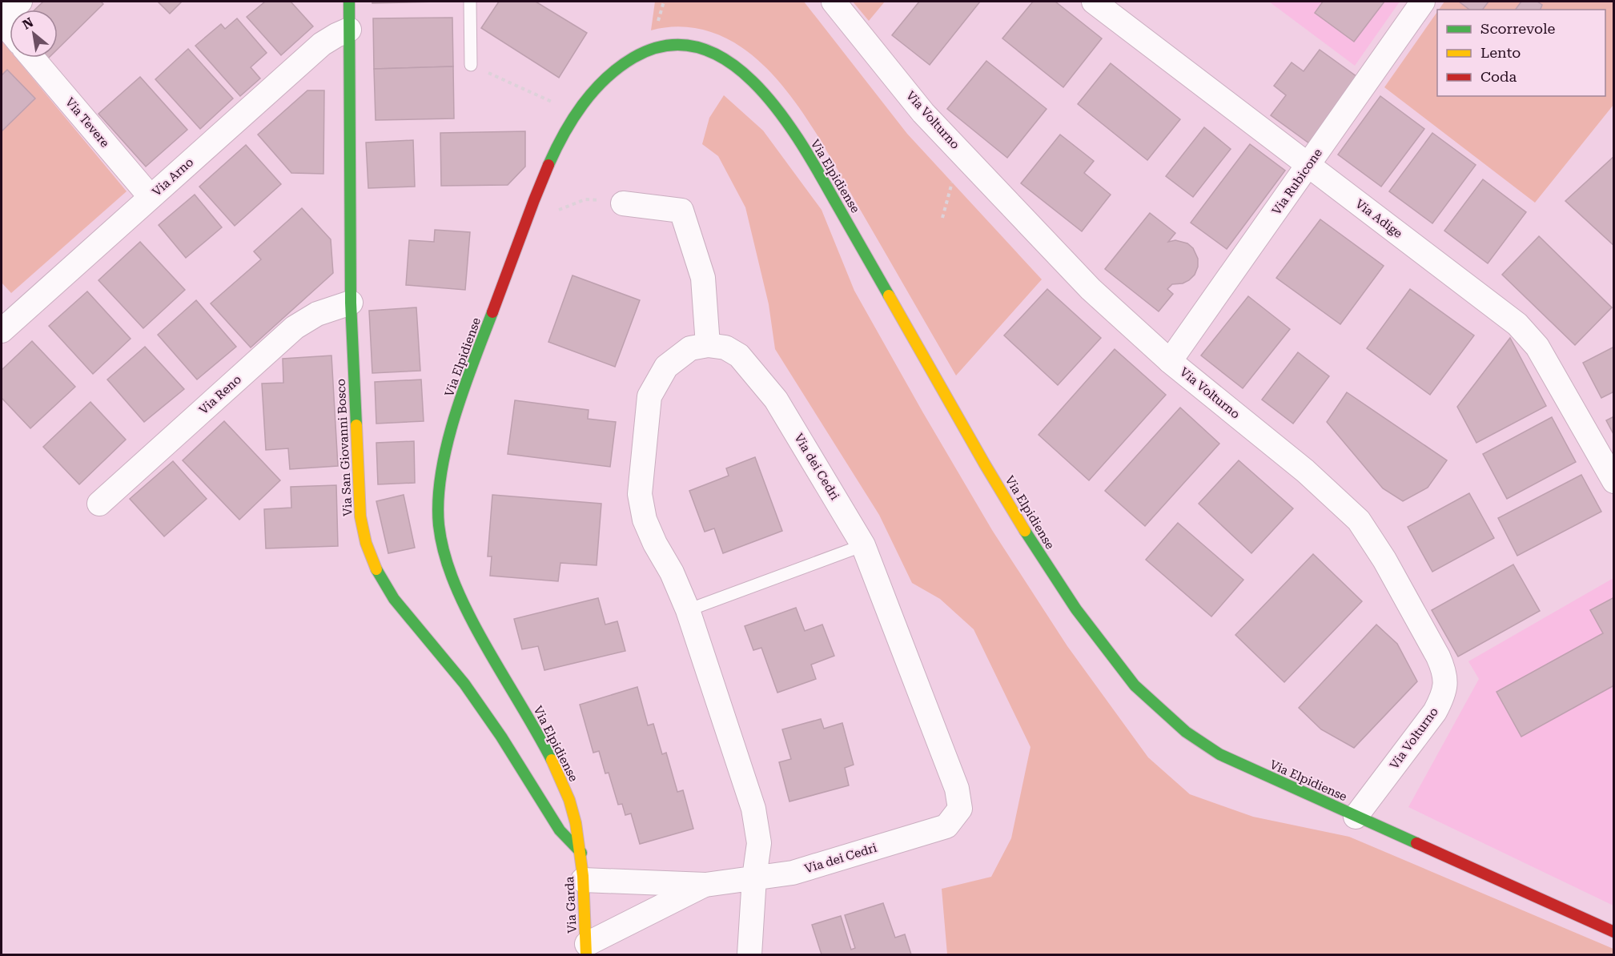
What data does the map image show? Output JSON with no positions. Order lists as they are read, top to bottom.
{
  "streets": {
    "main road": ["Via Elpidiense", "Via San Giovanni Bosco", "Via Garda"],
    "street": [
      "Via Volturno",
      "Via Tevere",
      "Via Arno",
      "Via Rubicone",
      "Via Adige",
      "Via Reno",
      "Via dei Cedri"
    ]
  },
  "crossings": [
    ["Via Volturno", "Via Elpidiense"],
    ["Via Volturno", "Via Rubicone"],
    ["Via Tevere", "Via Arno"],
    ["Via Elpidiense", "Via San Giovanni Bosco"],
    ["Via Elpidiense", "Via Garda"],
    ["Via Arno", "Via San Giovanni Bosco"],
    ["Via Rubicone", "Via Adige"],
    ["Via Reno", "Via San Giovanni Bosco"],
    ["Via San Giovanni Bosco", "Via Garda"]
  ],
  "legend": ["Scorrevole", "Lento", "Coda"],
  "north": "top left"
}
